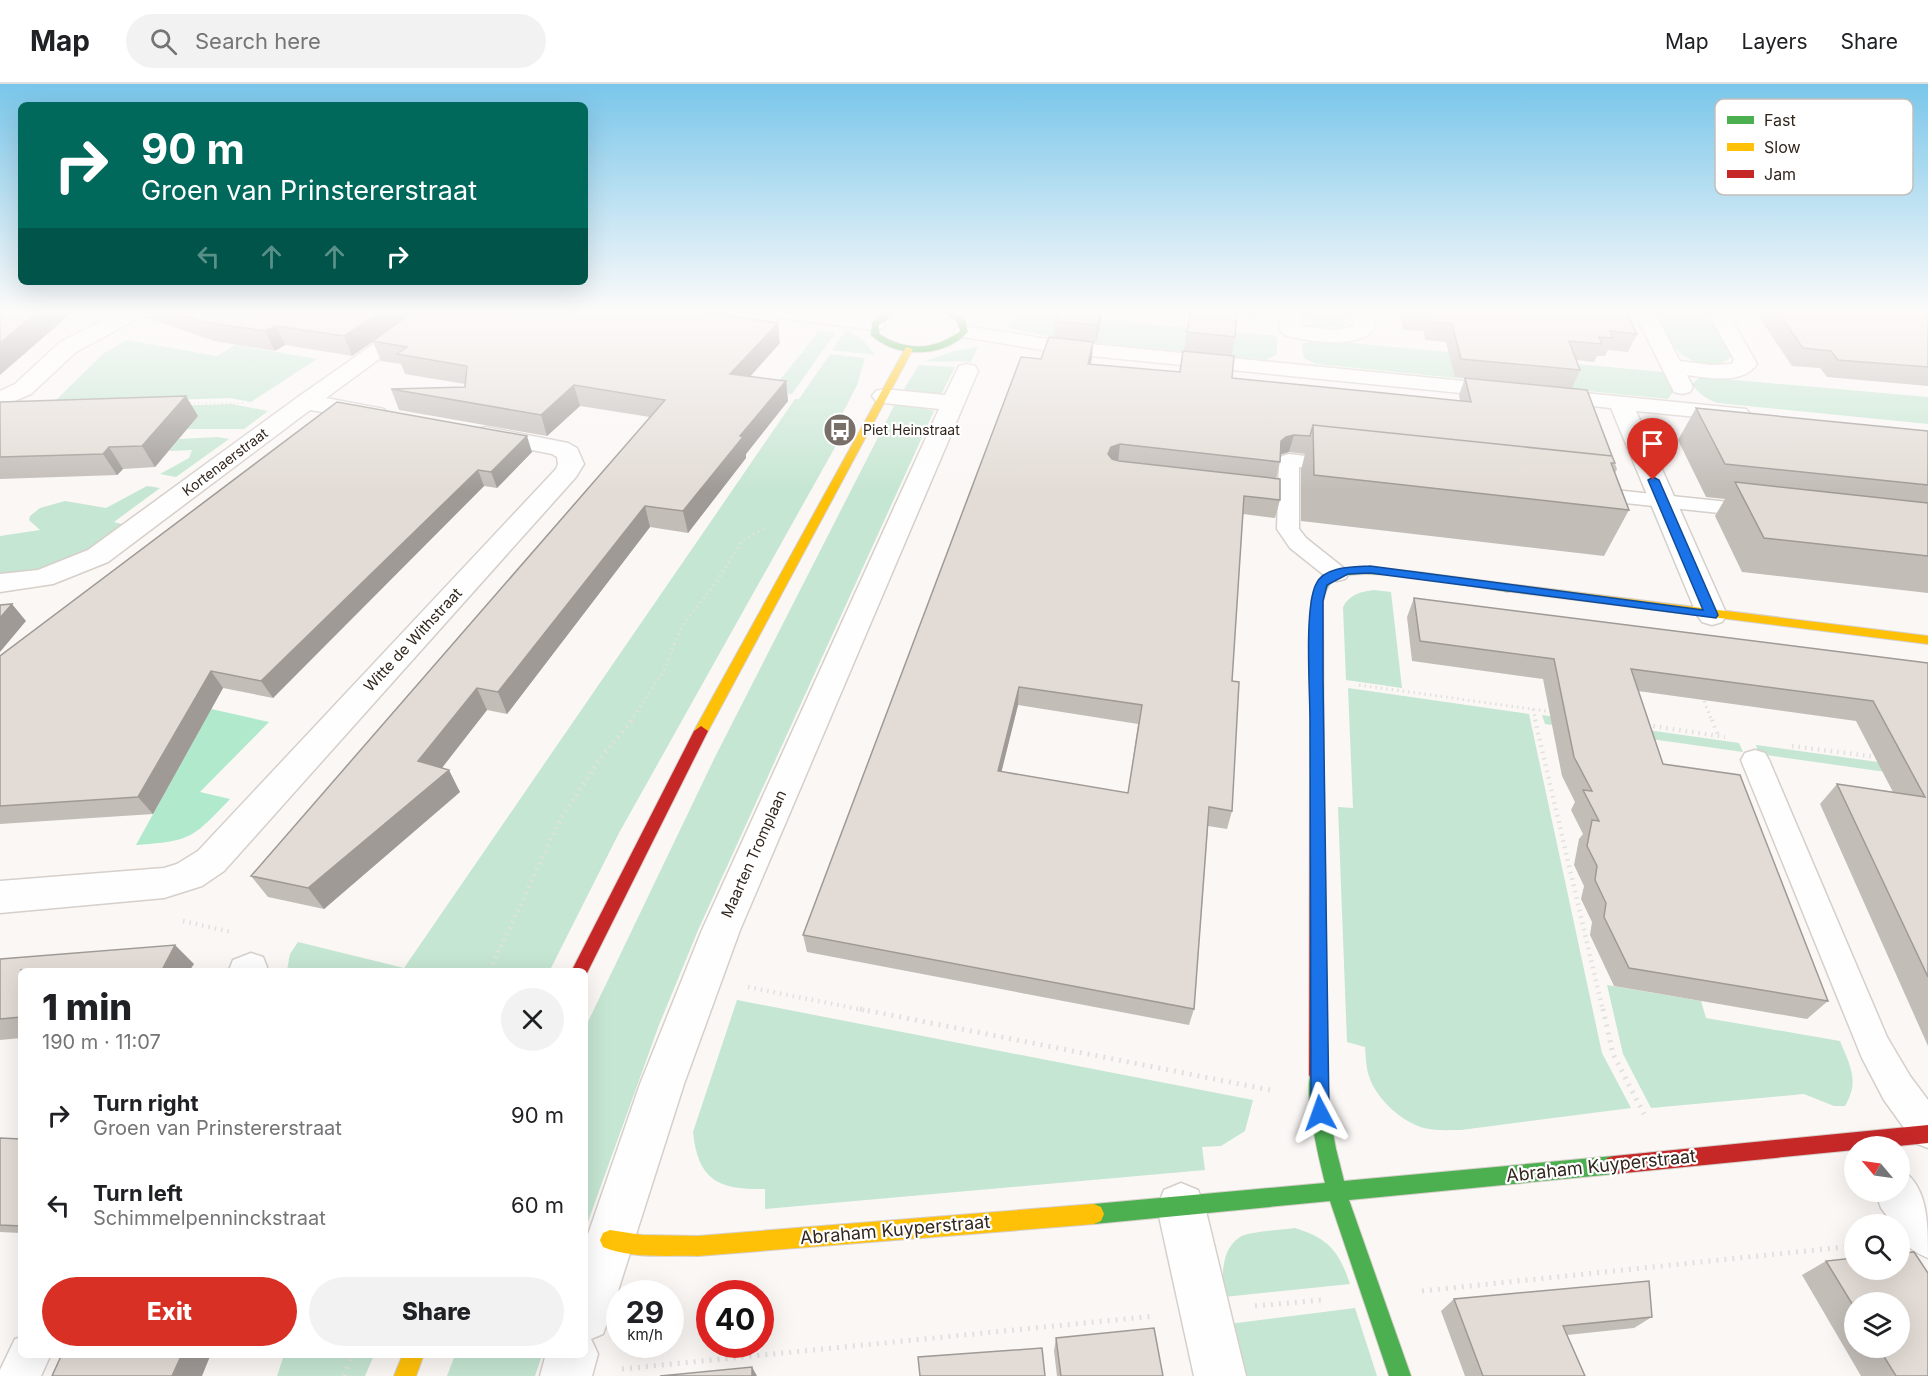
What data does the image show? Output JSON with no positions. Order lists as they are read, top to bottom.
{
  "streets": {
    "street": [
      "Kortenaerstraat",
      "Witte de Withstraat",
      "Maarten Tromplaan",
      "Abraham Kuyperstraat"
    ]
  },
  "crossings": [
    ["Maarten Tromplaan", "Abraham Kuyperstraat"]
  ],
  "places": {
    "bus stop": ["Piet Heinstraat"]
  },
  "legend": ["Fast", "Slow", "Jam"],
  "north": "top left",
  "page": {
    "header": "Map",
    "search": "Search here",
    "nav": ["Map", "Layers", "Share"],
    "turn": ["90 m", "Groen van Prinstererstraat"],
    "heading": ["1 min", "190 m · 11:07"],
    "list": [
      {
        "name": "Turn right",
        "note": "Groen van Prinstererstraat",
        "value": "90 m"
      },
      {
        "name": "Turn left",
        "note": "Schimmelpenninckstraat",
        "value": "60 m"
      }
    ],
    "buttons": ["Exit", "Share"],
    "speed": "29 km/h",
    "limit": "40"
  }
}
